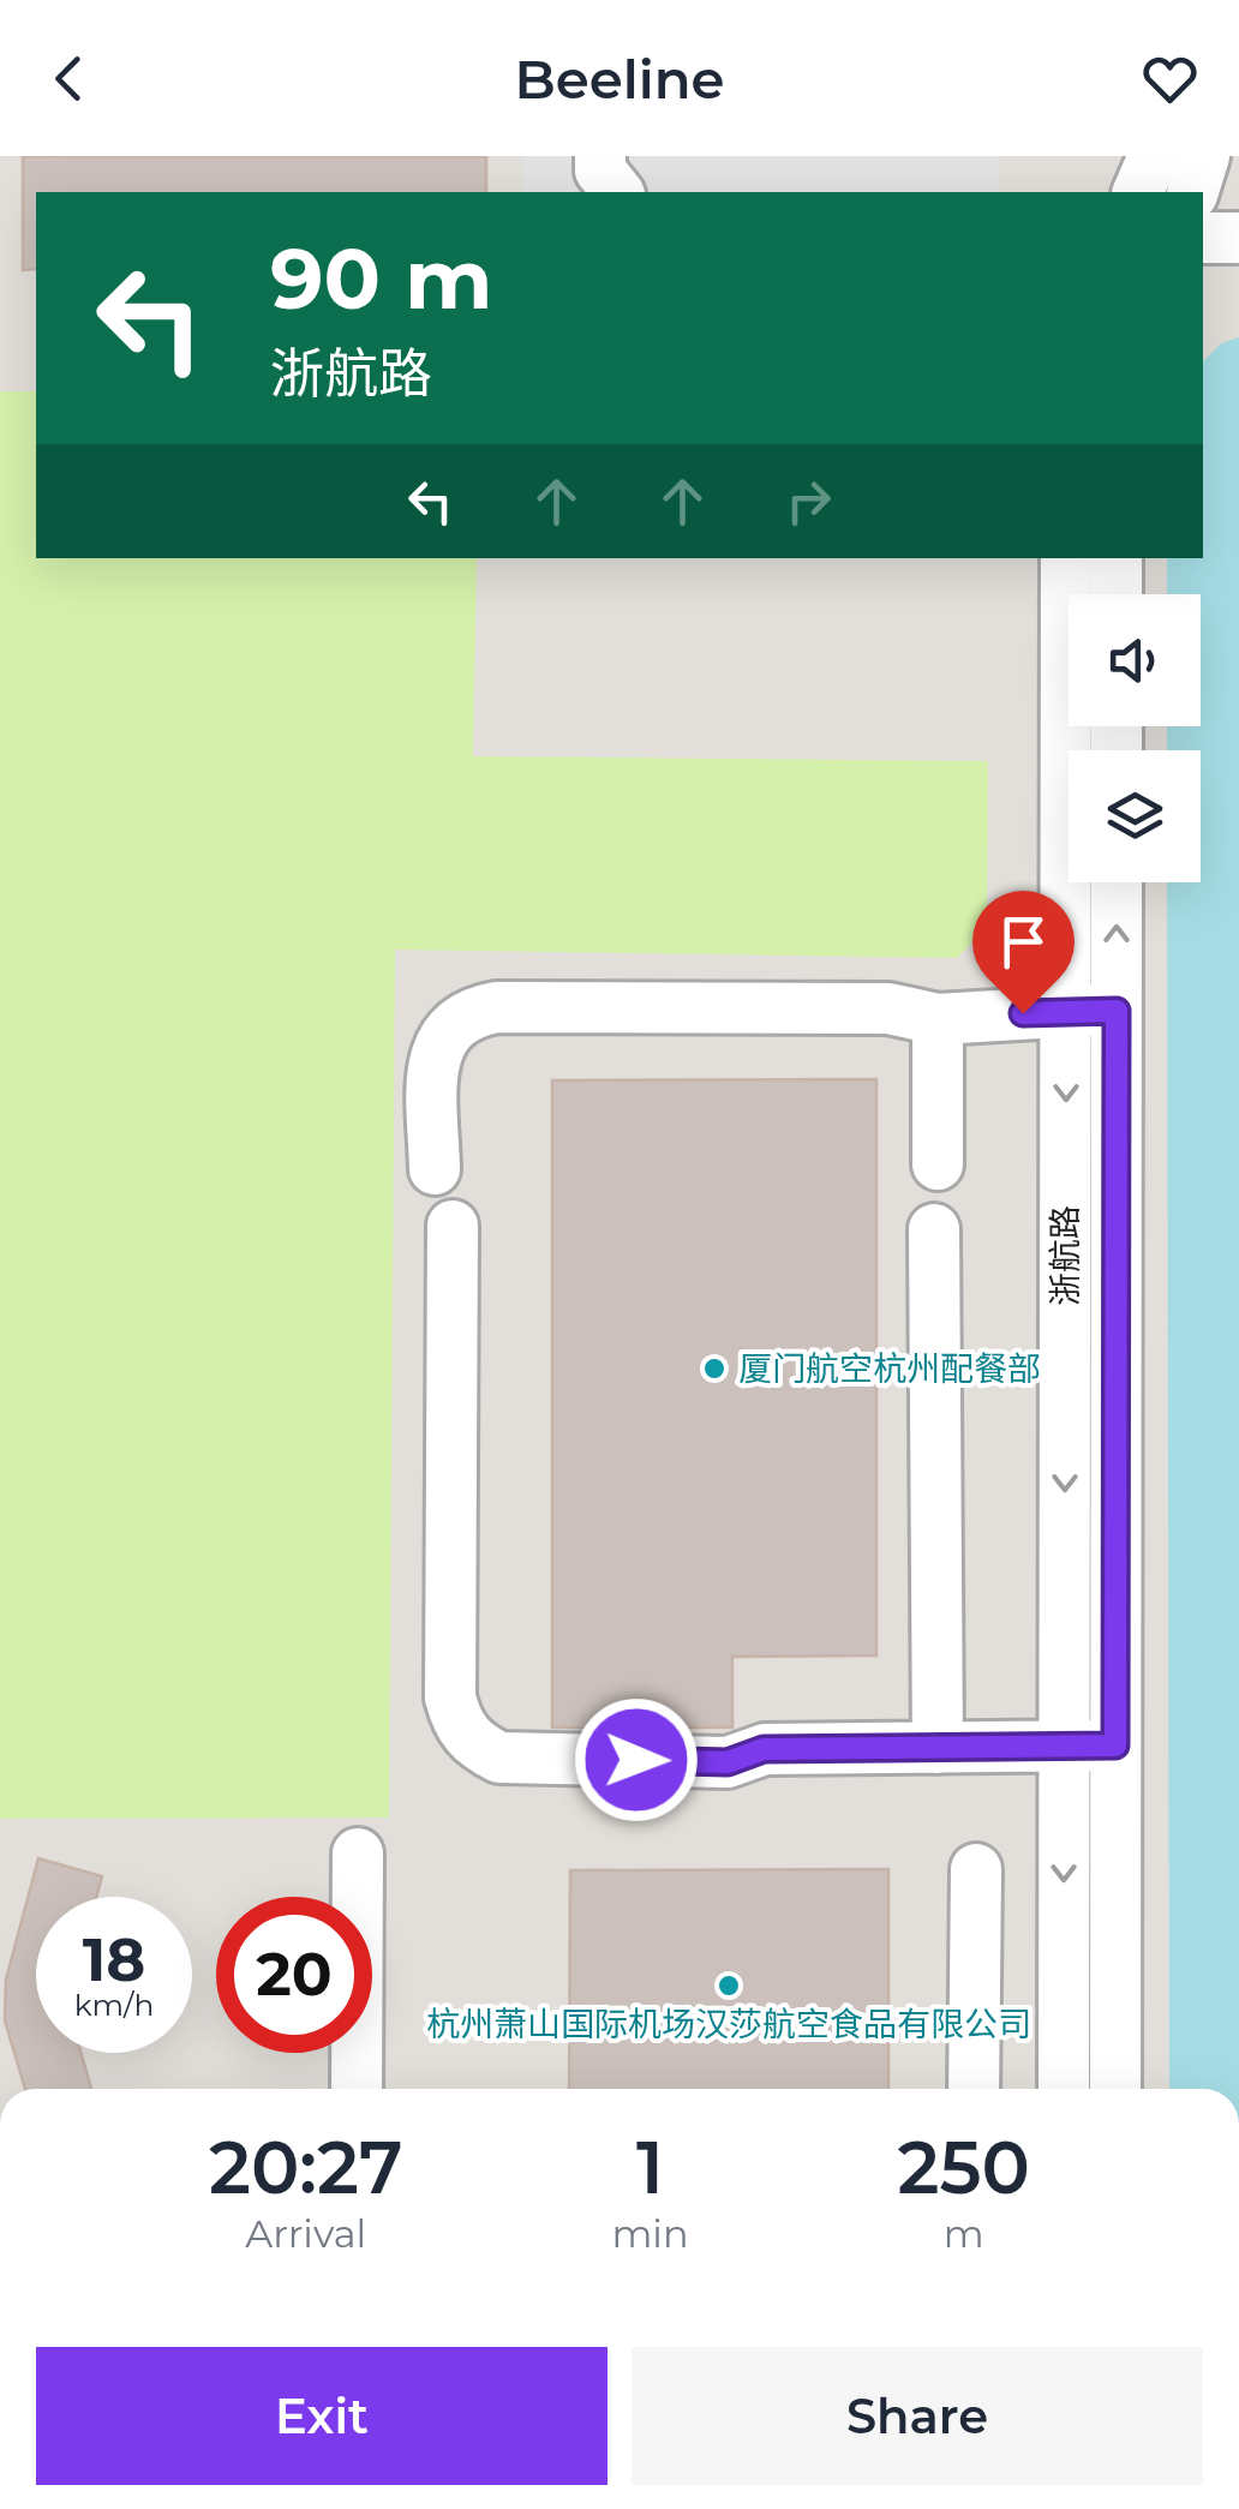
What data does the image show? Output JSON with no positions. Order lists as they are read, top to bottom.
{
  "streets": {
    "street": ["浙航路"]
  },
  "places": ["厦门航空杭州配餐部", "杭州萧山国际机场汉莎航空食品有限公司"],
  "page": {
    "header": "Beeline",
    "turn": ["90 m", "浙航路"],
    "speed": "18 km/h",
    "limit": "20",
    "eta": [
      "20:27",
      "Arrival",
      "1",
      "min",
      "250",
      "m"
    ],
    "buttons": ["Exit", "Share"]
  }
}
